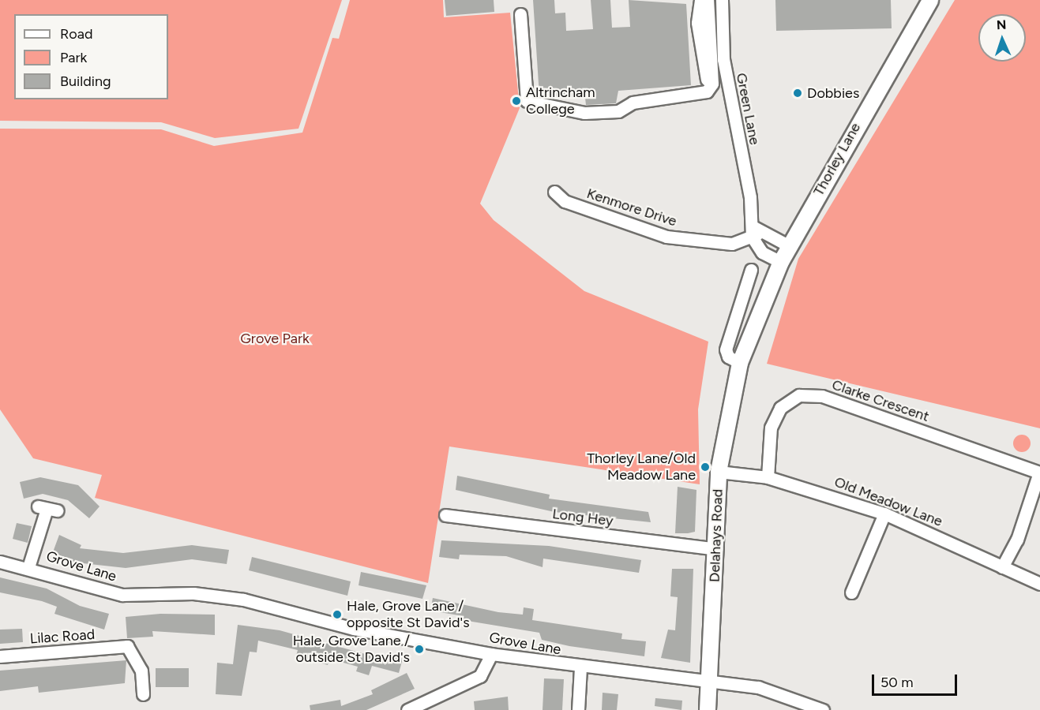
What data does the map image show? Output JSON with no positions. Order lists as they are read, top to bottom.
{
  "streets": {
    "main road": ["Thorley Lane", "Delahays Road"],
    "street": [
      "Green Lane",
      "Kenmore Drive",
      "Clarke Crescent",
      "Old Meadow Lane",
      "Long Hey",
      "Grove Lane",
      "Lilac Road"
    ]
  },
  "crossings": [
    ["Green Lane", "Kenmore Drive"],
    ["Thorley Lane", "Delahays Road"],
    ["Clarke Crescent", "Old Meadow Lane"],
    ["Old Meadow Lane", "Delahays Road"],
    ["Long Hey", "Delahays Road"],
    ["Delahays Road", "Grove Lane"]
  ],
  "parks": ["Grove Park"],
  "places": [
    "Dobbies",
    "Altrincham College",
    "Thorley Lane/Old Meadow Lane",
    "Hale, Grove Lane / opposite St David's",
    "Hale, Grove Lane / outside St David's"
  ],
  "legend": ["Road", "Park", "Building"],
  "scale_bar": "50 m",
  "north": "top"
}
